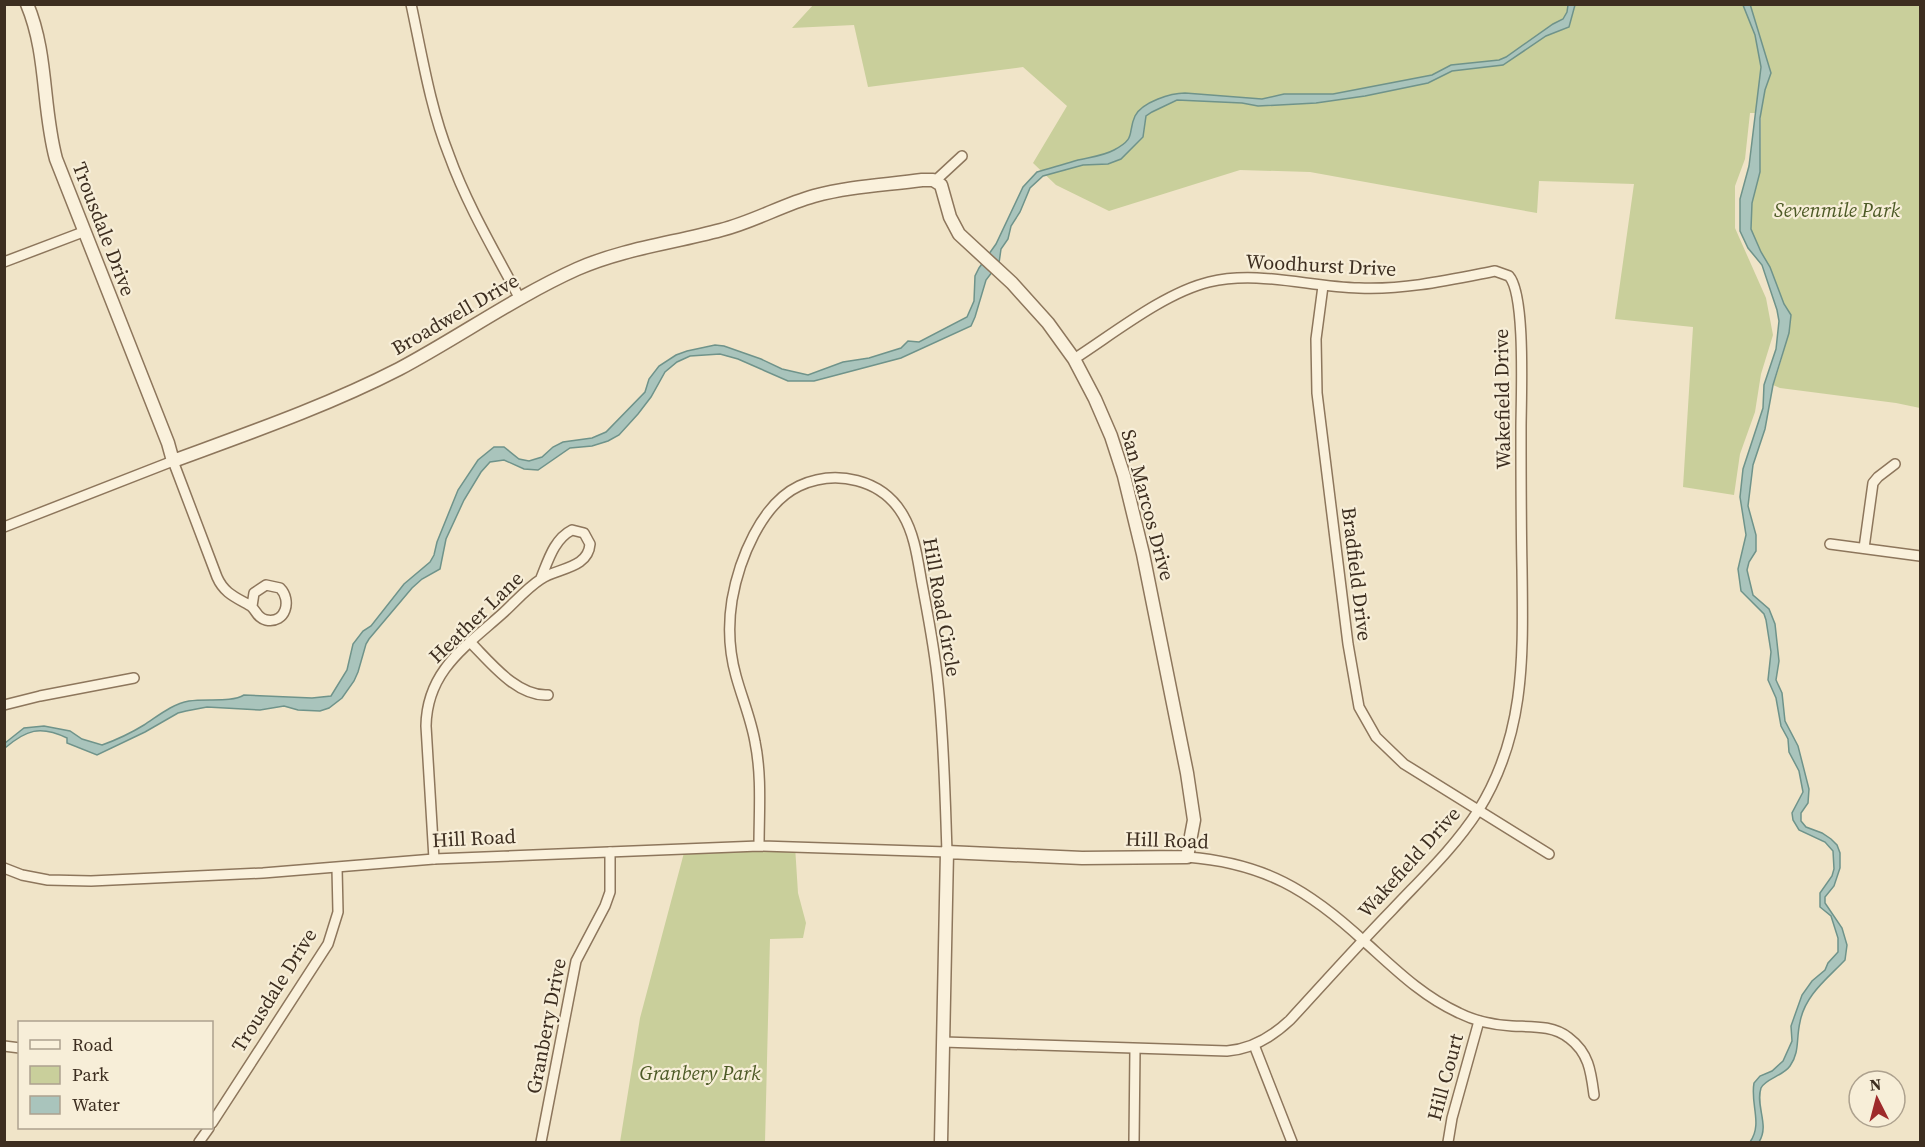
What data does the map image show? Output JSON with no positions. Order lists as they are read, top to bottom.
{
  "streets": {
    "street": [
      "Trousdale Drive",
      "Woodhurst Drive",
      "Broadwell Drive",
      "Wakefield Drive",
      "San Marcos Drive",
      "Bradfield Drive",
      "Hill Road Circle",
      "Heather Lane",
      "Hill Road",
      "Granbery Drive",
      "Hill Court"
    ]
  },
  "crossings": [
    ["Trousdale Drive", "Broadwell Drive"],
    ["Trousdale Drive", "Hill Road"],
    ["Woodhurst Drive", "Wakefield Drive"],
    ["Woodhurst Drive", "San Marcos Drive"],
    ["Woodhurst Drive", "Bradfield Drive"],
    ["Broadwell Drive", "San Marcos Drive"],
    ["Wakefield Drive", "Bradfield Drive"],
    ["Wakefield Drive", "Hill Road"],
    ["Wakefield Drive", "Hill Court"],
    ["San Marcos Drive", "Hill Road"],
    ["Hill Road Circle", "Hill Road"],
    ["Heather Lane", "Hill Road"],
    ["Hill Road", "Granbery Drive"],
    ["Hill Road", "Hill Court"]
  ],
  "parks": ["Sevenmile Park", "Granbery Park"],
  "legend": ["Road", "Park", "Water"],
  "north": "top"
}
